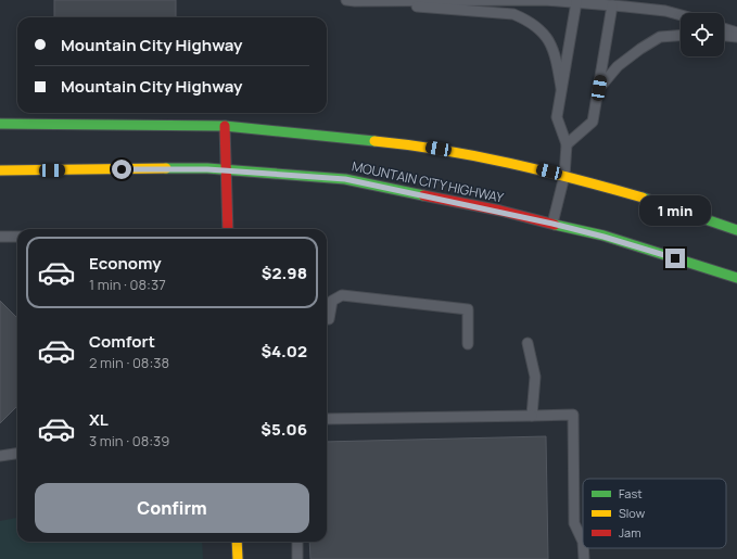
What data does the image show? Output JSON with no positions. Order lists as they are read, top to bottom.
{
  "streets": {
    "main road": ["MOUNTAIN CITY HIGHWAY"]
  },
  "legend": ["Fast", "Slow", "Jam"],
  "page": {
    "banner": ["Mountain City Highway", "Mountain City Highway"],
    "bubble": "1 min",
    "list": [
      {
        "name": "Economy",
        "note": "1 min · 08:37",
        "value": "$2.98"
      },
      {
        "name": "Comfort",
        "note": "2 min · 08:38",
        "value": "$4.02"
      },
      {
        "name": "XL",
        "note": "3 min · 08:39",
        "value": "$5.06"
      }
    ],
    "buttons": "Confirm"
  }
}
